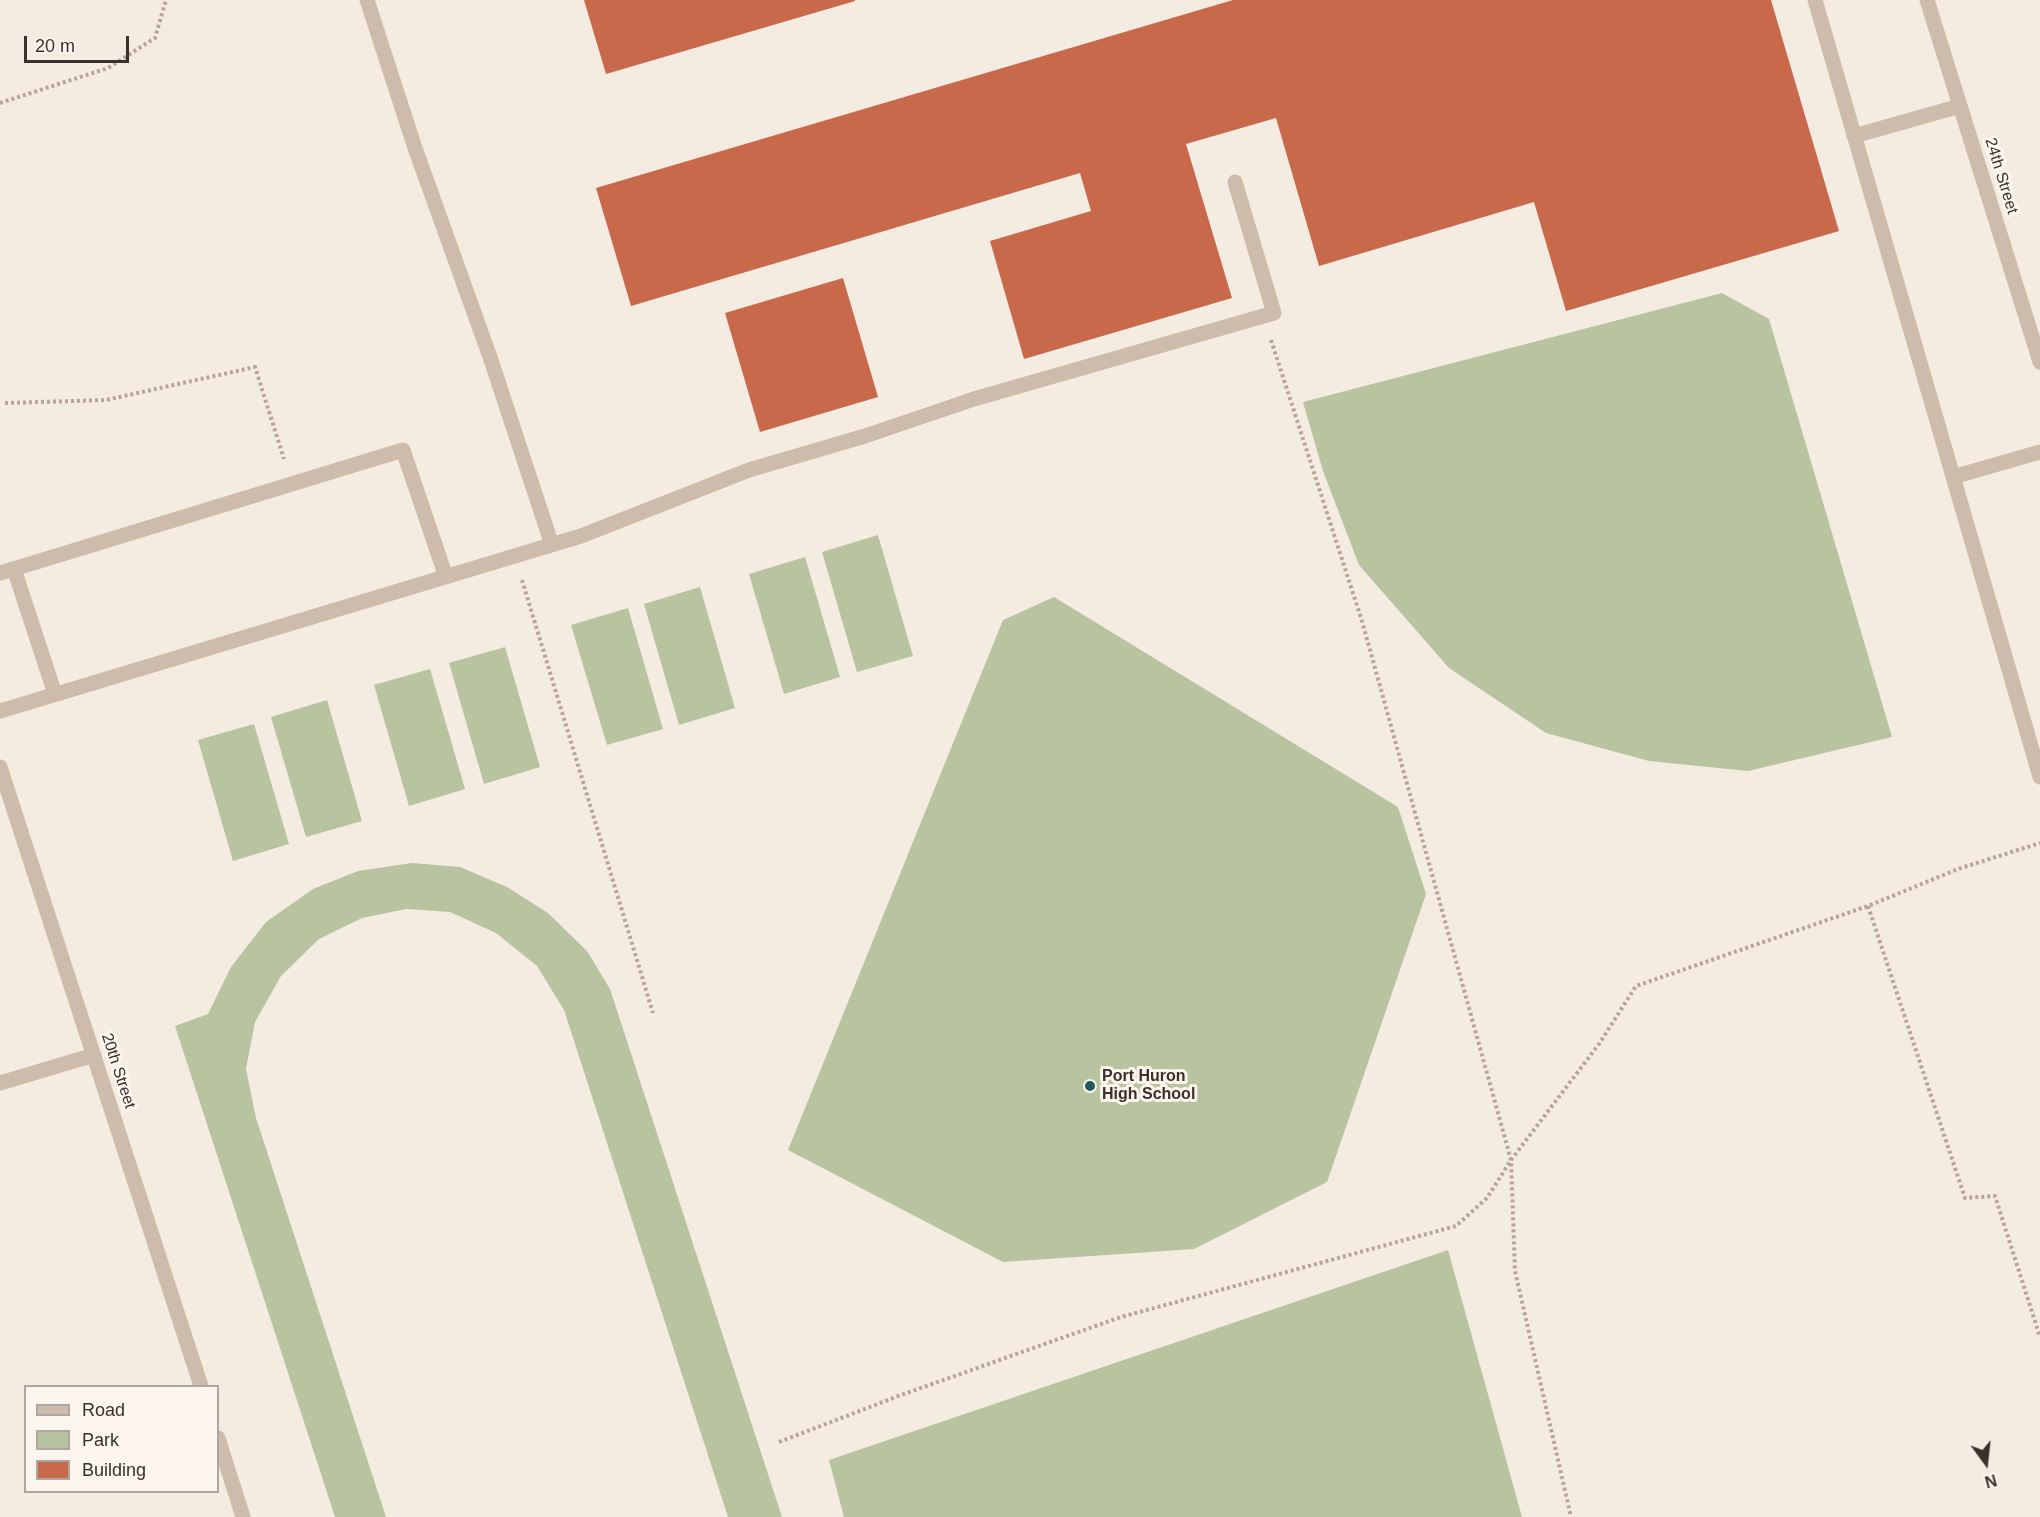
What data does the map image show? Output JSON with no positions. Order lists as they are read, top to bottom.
{
  "streets": {
    "street": ["24th Street", "20th Street"]
  },
  "places": ["Port Huron High School"],
  "legend": ["Road", "Park", "Building"],
  "scale_bar": "20 m",
  "north": "bottom"
}
